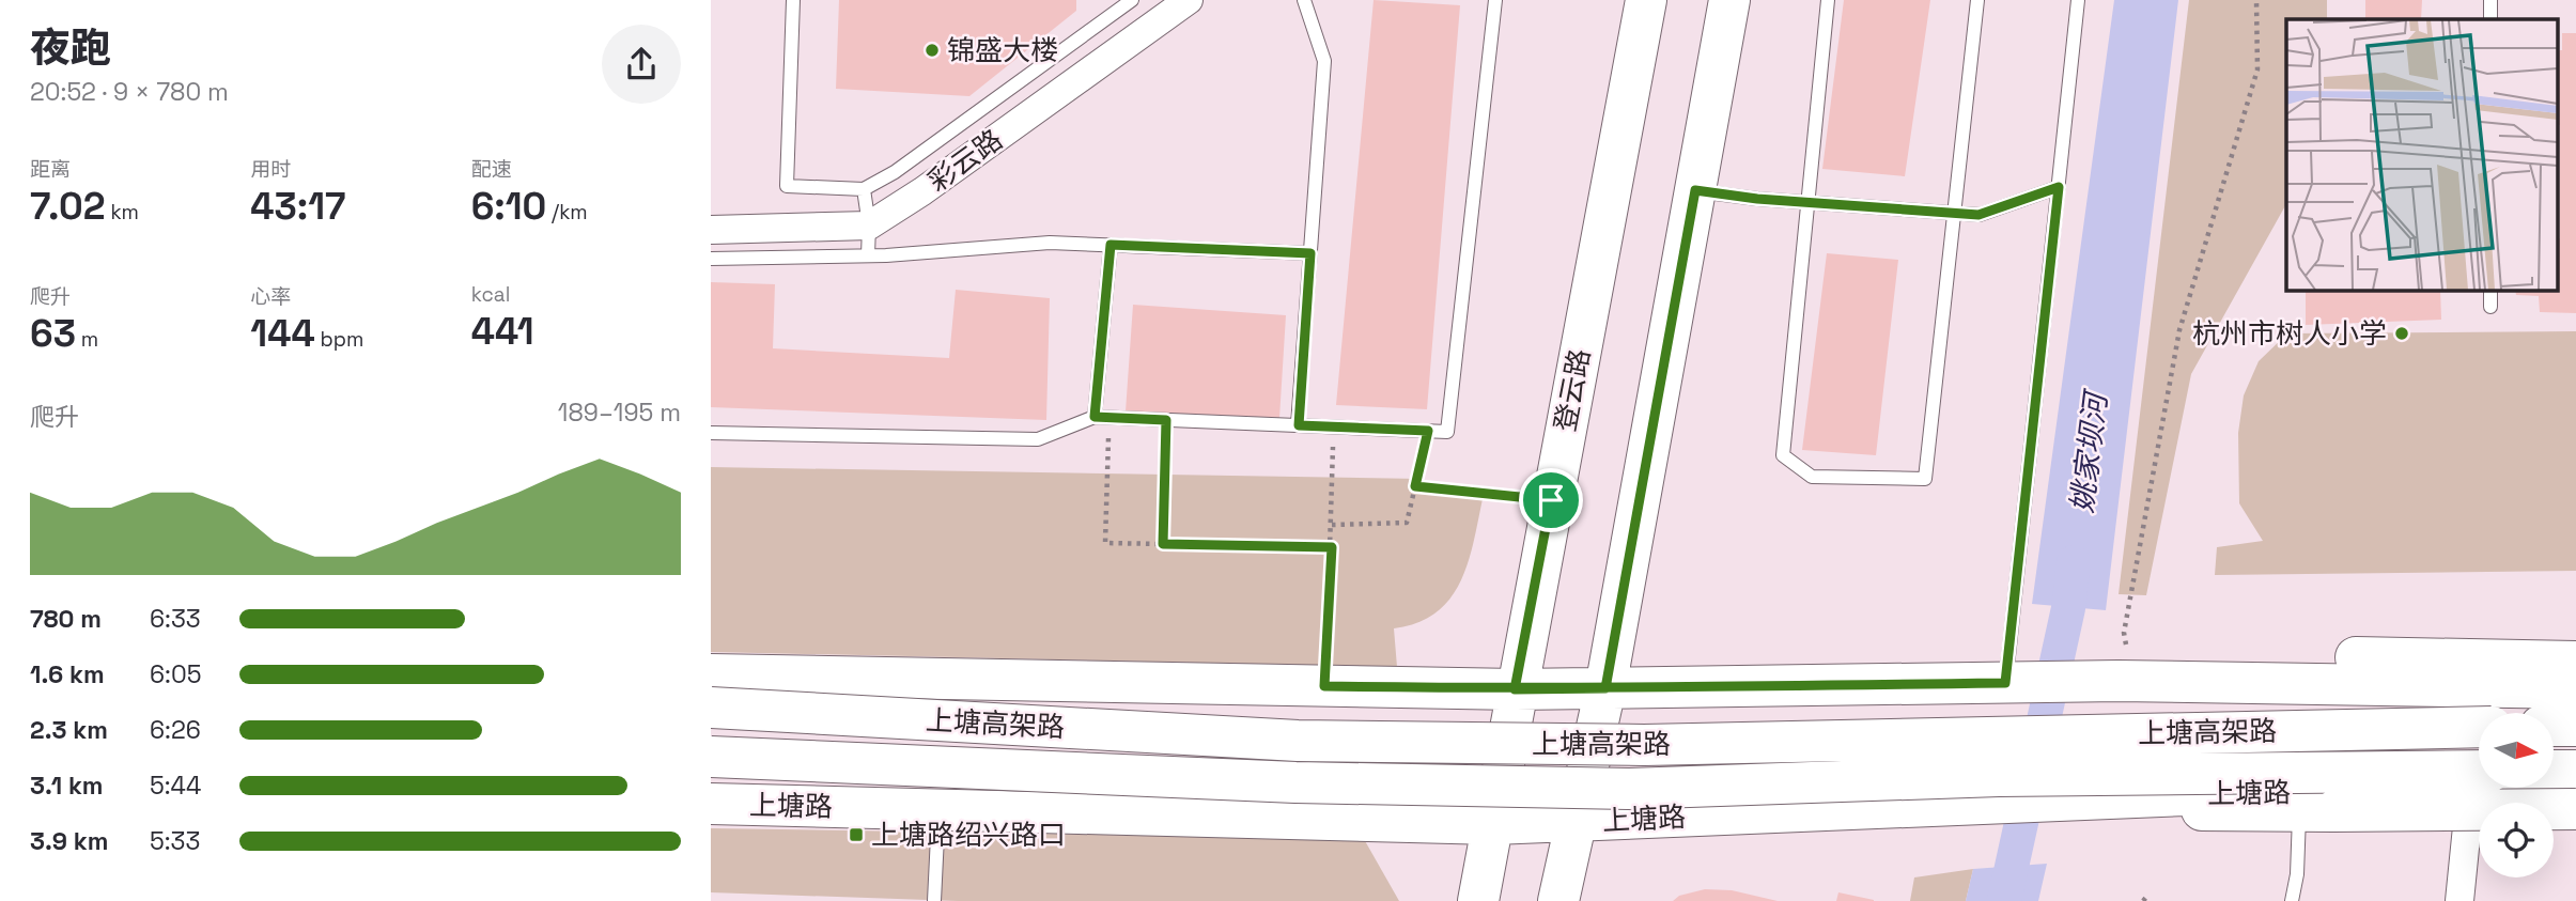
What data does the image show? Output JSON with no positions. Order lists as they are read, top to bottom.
{
  "streets": {
    "main road": ["登云路", "上塘高架路", "上塘路"],
    "street": ["彩云路"]
  },
  "crossings": [
    ["登云路", "上塘路"]
  ],
  "water": ["姚家坝河"],
  "places": {
    "other": ["锦盛大楼", "杭州市树人小学"],
    "transit": ["上塘路绍兴路口"]
  },
  "north": "right",
  "page": {
    "heading": ["夜跑", "20:52 · 9 × 780 m"],
    "stats": [
      ["距离", "7.02 km"],
      ["用时", "43:17"],
      ["配速", "6:10 /km"],
      ["爬升", "63 m"],
      ["心率", "144 bpm"],
      ["kcal", "441"]
    ],
    "chart": ["爬升", "189–195 m"],
    "list": [
      {
        "name": "780 m",
        "note": "6:33"
      },
      {
        "name": "1.6 km",
        "note": "6:05"
      },
      {
        "name": "2.3 km",
        "note": "6:26"
      },
      {
        "name": "3.1 km",
        "note": "5:44"
      },
      {
        "name": "3.9 km",
        "note": "5:33"
      }
    ]
  }
}
